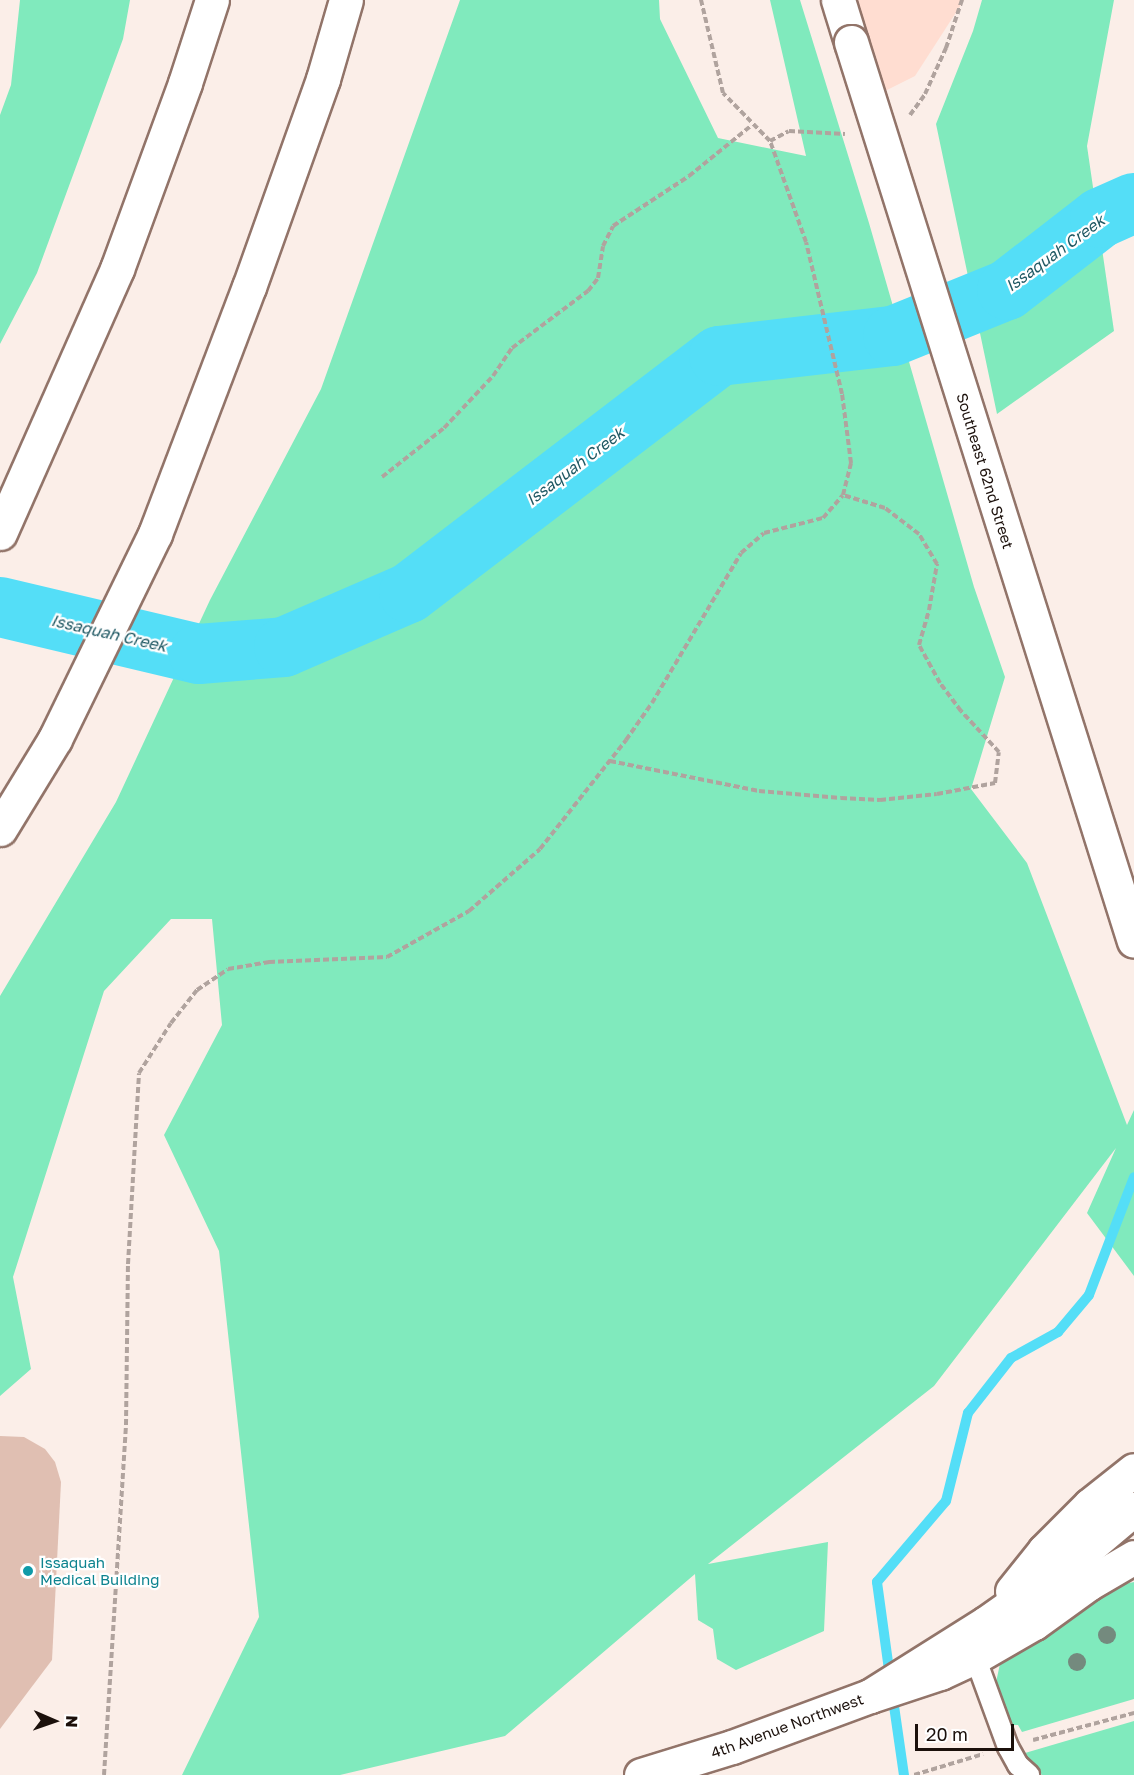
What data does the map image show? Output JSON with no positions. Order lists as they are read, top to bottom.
{
  "streets": {
    "main road": ["Southeast 62nd Street", "4th Avenue Northwest"]
  },
  "water": ["Issaquah Creek"],
  "places": ["Issaquah Medical Building"],
  "scale_bar": "20 m",
  "north": "right"
}
